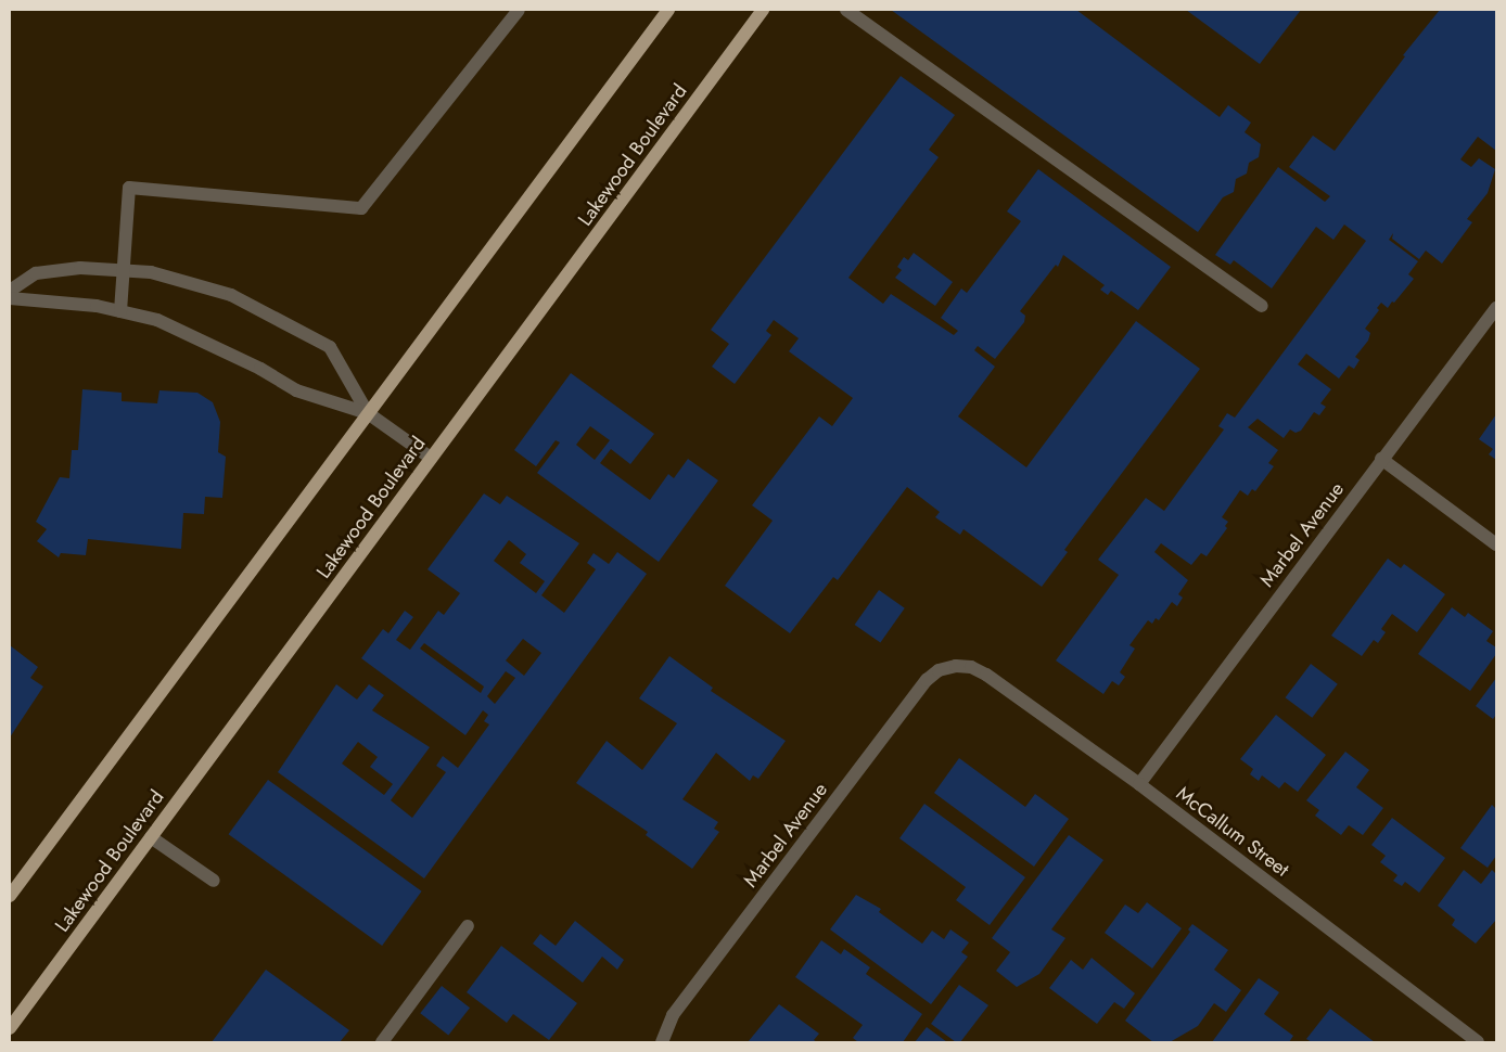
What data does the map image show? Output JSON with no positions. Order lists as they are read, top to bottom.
{
  "streets": {
    "main road": ["Lakewood Boulevard"],
    "street": ["Marbel Avenue", "McCallum Street"]
  },
  "crossings": [
    ["Marbel Avenue", "McCallum Street"]
  ]
}
